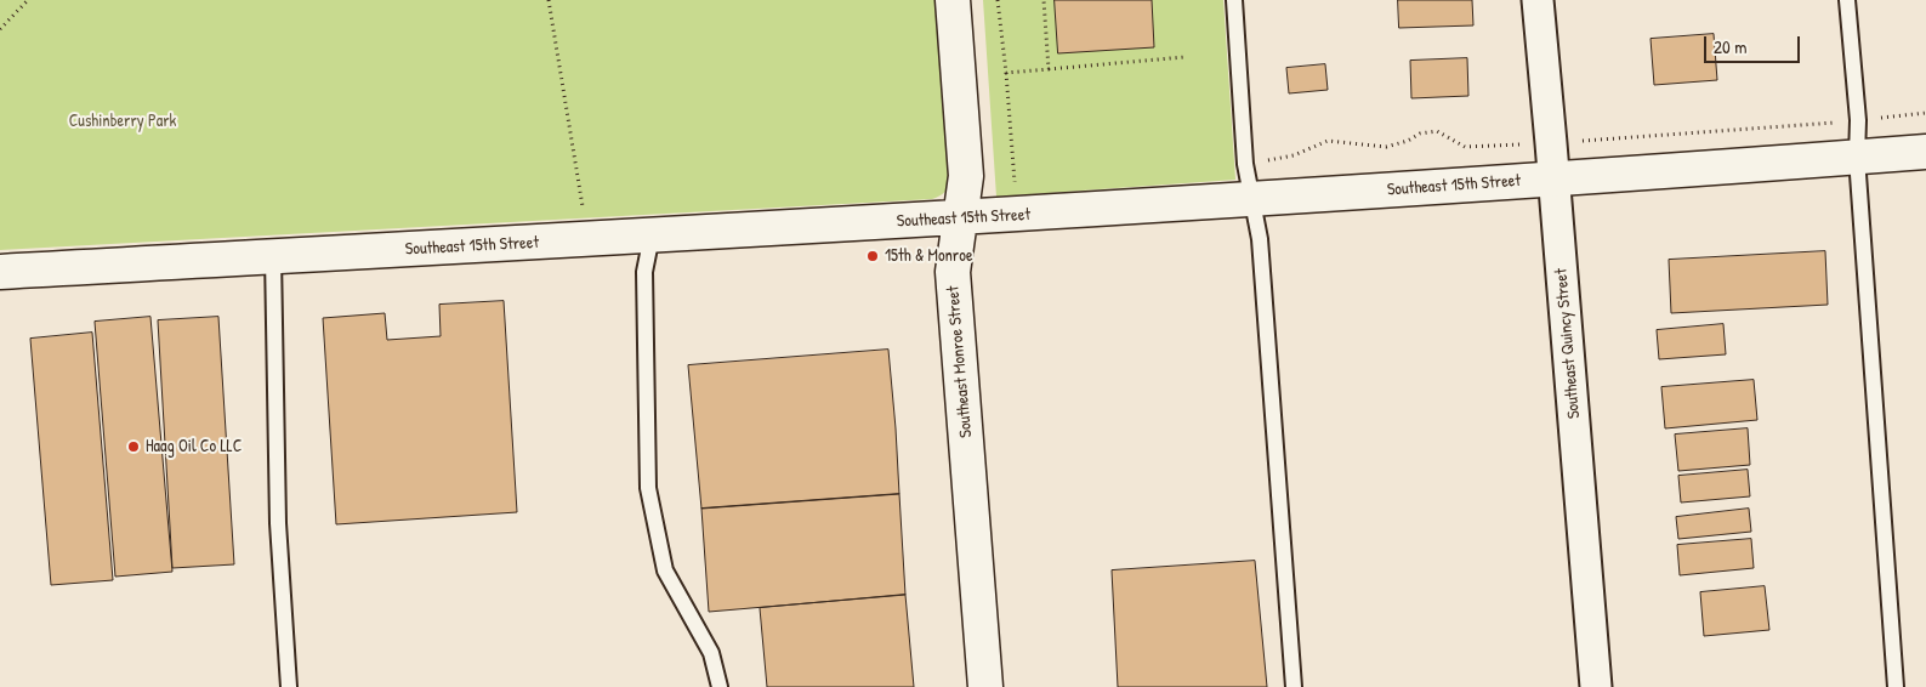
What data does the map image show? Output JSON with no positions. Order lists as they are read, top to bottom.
{
  "streets": {
    "street": ["Southeast 15th Street", "Southeast Quincy Street", "Southeast Monroe Street"]
  },
  "crossings": [
    ["Southeast 15th Street", "Southeast Quincy Street"],
    ["Southeast 15th Street", "Southeast Monroe Street"]
  ],
  "parks": ["Cushinberry Park"],
  "places": ["15th & Monroe", "Haag Oil Co LLC"],
  "scale_bar": "20 m"
}
